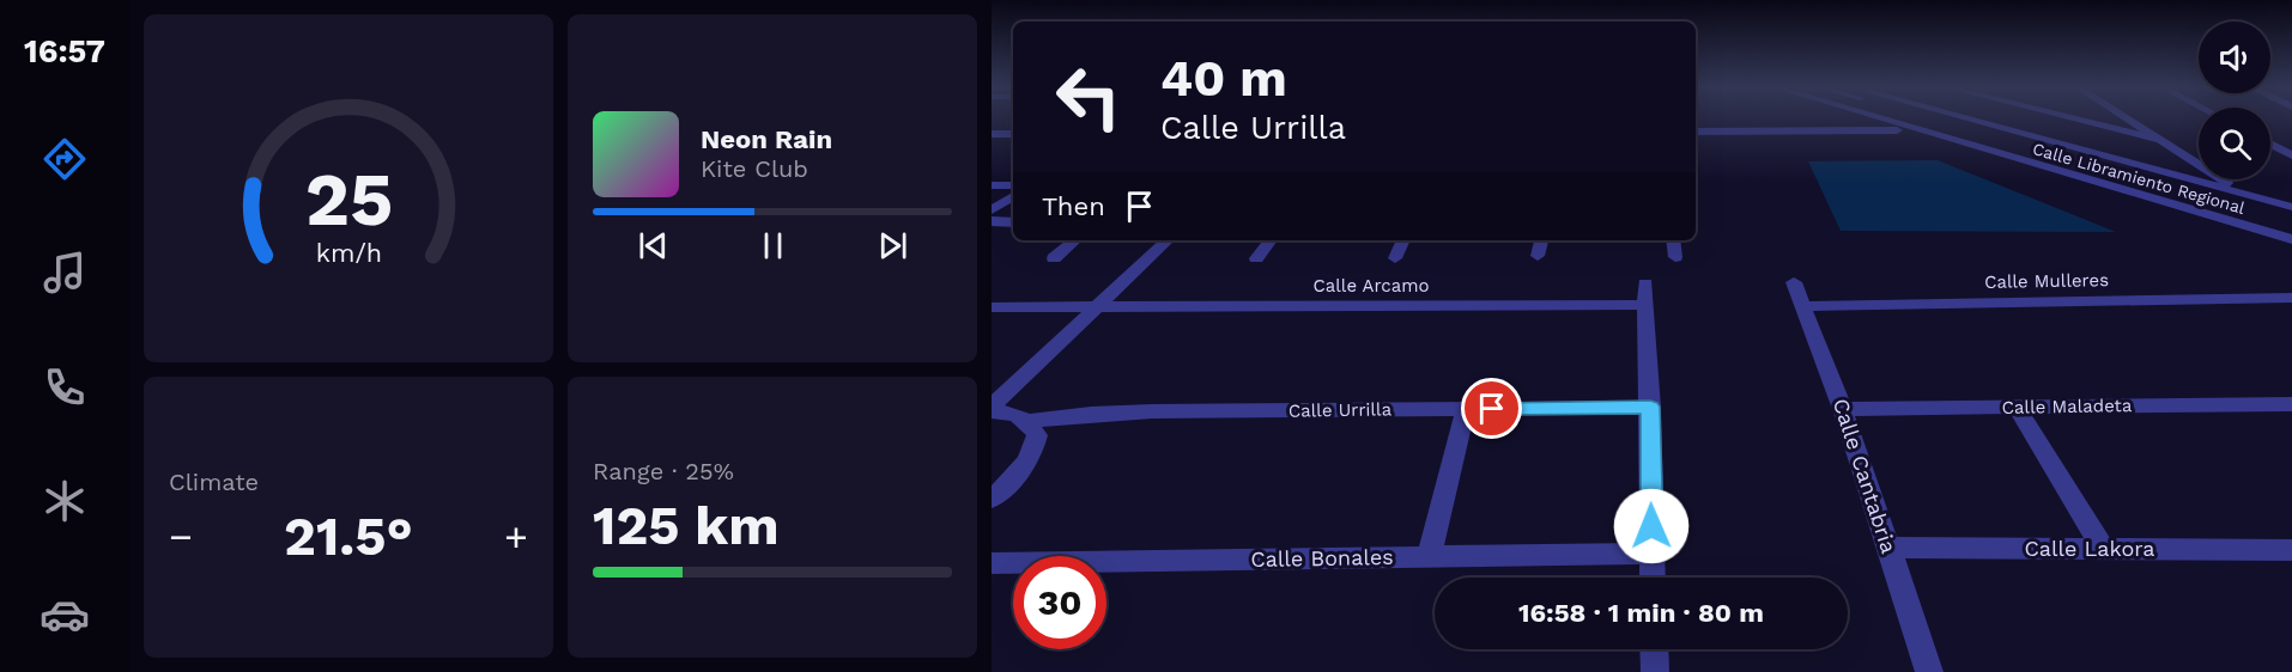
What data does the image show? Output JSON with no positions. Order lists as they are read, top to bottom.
{
  "streets": {
    "street": [
      "Calle Libramiento Regional",
      "Calle Mulleres",
      "Calle Arcamo",
      "Calle Maladeta",
      "Calle Urrilla",
      "Calle Cantabria",
      "Calle Lakora",
      "Calle Bonales"
    ]
  },
  "crossings": [
    ["Calle Mulleres", "Calle Cantabria"],
    ["Calle Arcamo", "Calle Urrilla"],
    ["Calle Maladeta", "Calle Cantabria"],
    ["Calle Cantabria", "Calle Lakora"]
  ],
  "page": {
    "tabs": "16:57",
    "turn": ["40 m", "Calle Urrilla"],
    "song": ["Neon Rain", "Kite Club"],
    "then": "Then",
    "tile": [
      "Climate",
      ["Range · 25%", "125 km"]
    ],
    "heat": ["−", "21.5°", "+"],
    "limit": "30",
    "trip": "16:58 · 1 min · 80 m",
    "gauge": ["25", "km/h"]
  }
}
